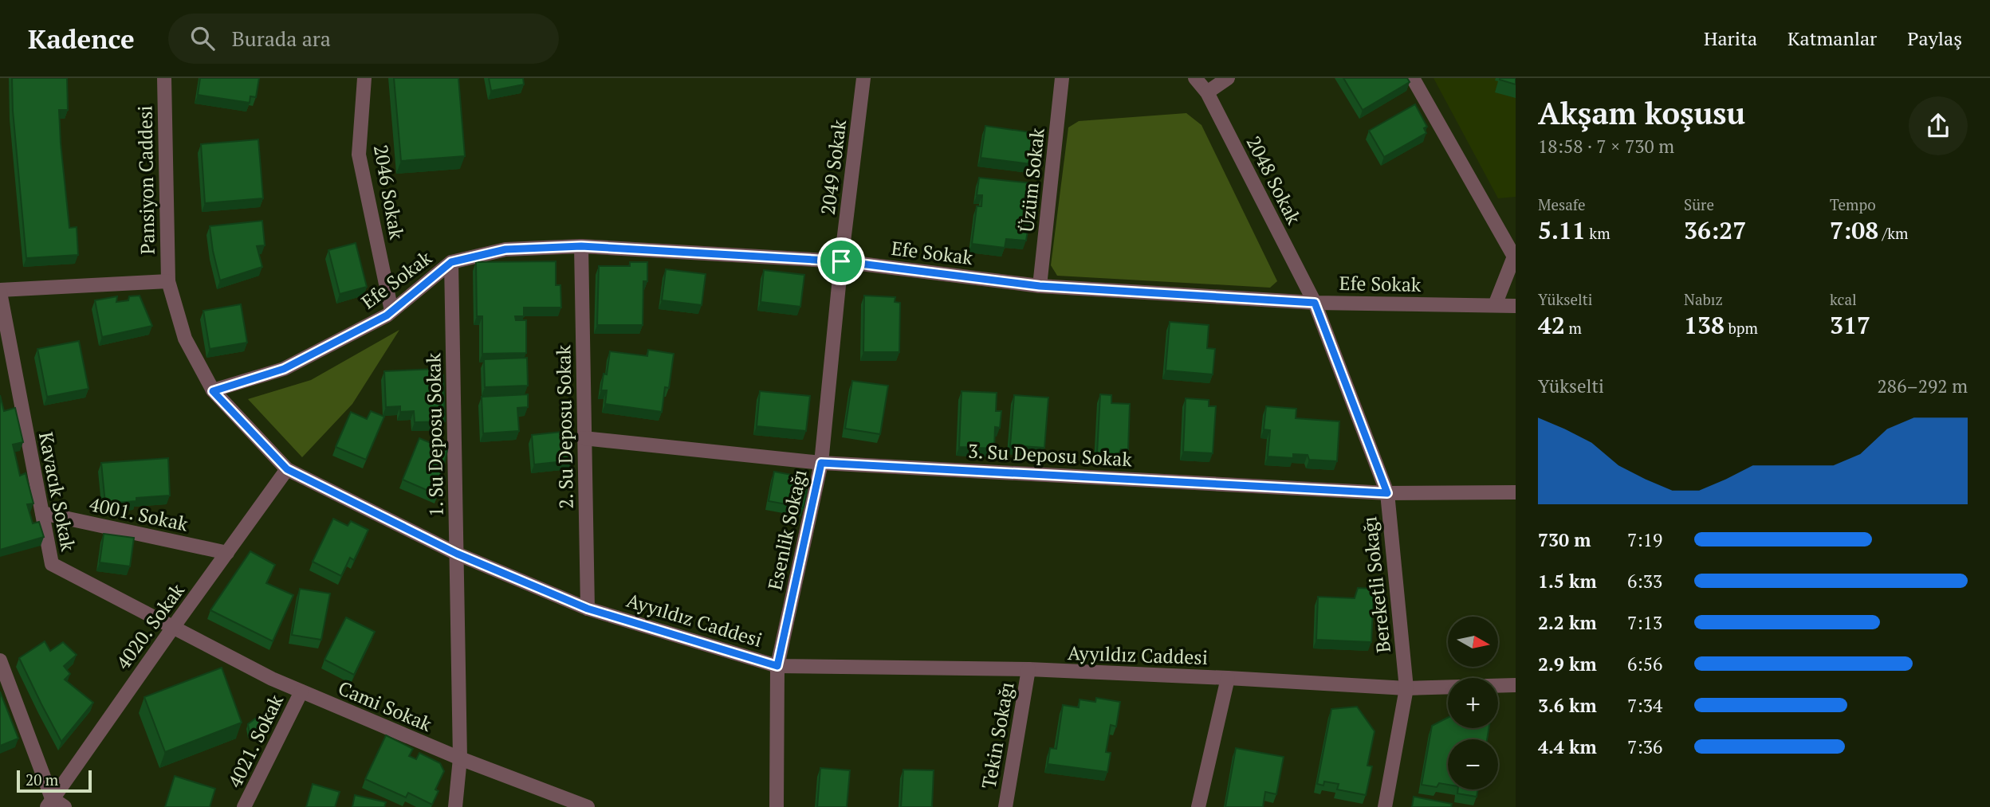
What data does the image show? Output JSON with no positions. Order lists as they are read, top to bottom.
{
  "streets": {
    "street": [
      "2049 Sokak",
      "Pansiyon Caddesi",
      "Üzüm Sokak",
      "2048 Sokak",
      "2046 Sokak",
      "Efe Sokak",
      "2. Su Deposu Sokak",
      "1. Su Deposu Sokak",
      "3. Su Deposu Sokak",
      "Kavacık Sokak",
      "4001. Sokak",
      "Esenlik Sokağı",
      "Bereketli Sokağı",
      "Ayyıldız Caddesi",
      "4020. Sokak",
      "Cami Sokak",
      "Tekin Sokağı",
      "4021. Sokak"
    ]
  },
  "crossings": [
    ["2049 Sokak", "Efe Sokak"],
    ["2049 Sokak", "Esenlik Sokağı"],
    ["Pansiyon Caddesi", "Ayyıldız Caddesi"],
    ["Üzüm Sokak", "Efe Sokak"],
    ["2048 Sokak", "Efe Sokak"],
    ["2048 Sokak", "Bereketli Sokağı"],
    ["2046 Sokak", "Efe Sokak"],
    ["Efe Sokak", "2. Su Deposu Sokak"],
    ["Efe Sokak", "1. Su Deposu Sokak"],
    ["Efe Sokak", "Esenlik Sokağı"],
    ["Efe Sokak", "Bereketli Sokağı"],
    ["Efe Sokak", "Ayyıldız Caddesi"],
    ["2. Su Deposu Sokak", "3. Su Deposu Sokak"],
    ["2. Su Deposu Sokak", "Ayyıldız Caddesi"],
    ["1. Su Deposu Sokak", "Ayyıldız Caddesi"],
    ["1. Su Deposu Sokak", "Cami Sokak"],
    ["3. Su Deposu Sokak", "Esenlik Sokağı"],
    ["3. Su Deposu Sokak", "Bereketli Sokağı"],
    ["Kavacık Sokak", "4001. Sokak"],
    ["Kavacık Sokak", "4020. Sokak"],
    ["Kavacık Sokak", "Cami Sokak"],
    ["4001. Sokak", "4020. Sokak"],
    ["Esenlik Sokağı", "Ayyıldız Caddesi"],
    ["Bereketli Sokağı", "Ayyıldız Caddesi"],
    ["Ayyıldız Caddesi", "4020. Sokak"],
    ["Ayyıldız Caddesi", "Tekin Sokağı"],
    ["4020. Sokak", "Cami Sokak"],
    ["Cami Sokak", "4021. Sokak"]
  ],
  "scale_bar": "20 m",
  "north": "right",
  "page": {
    "header": "Kadence",
    "search": "Burada ara",
    "nav": ["Harita", "Katmanlar", "Paylaş"],
    "heading": ["Akşam koşusu", "18:58 · 7 × 730 m"],
    "stats": [
      ["Mesafe", "5.11 km"],
      ["Süre", "36:27"],
      ["Tempo", "7:08 /km"],
      ["Yükselti", "42 m"],
      ["Nabız", "138 bpm"],
      ["kcal", "317"]
    ],
    "chart": ["Yükselti", "286–292 m"],
    "list": [
      {
        "name": "730 m",
        "note": "7:19"
      },
      {
        "name": "1.5 km",
        "note": "6:33"
      },
      {
        "name": "2.2 km",
        "note": "7:13"
      },
      {
        "name": "2.9 km",
        "note": "6:56"
      },
      {
        "name": "3.6 km",
        "note": "7:34"
      },
      {
        "name": "4.4 km",
        "note": "7:36"
      }
    ],
    "map_buttons": ["+", "−"],
    "scale": "20 m"
  }
}
